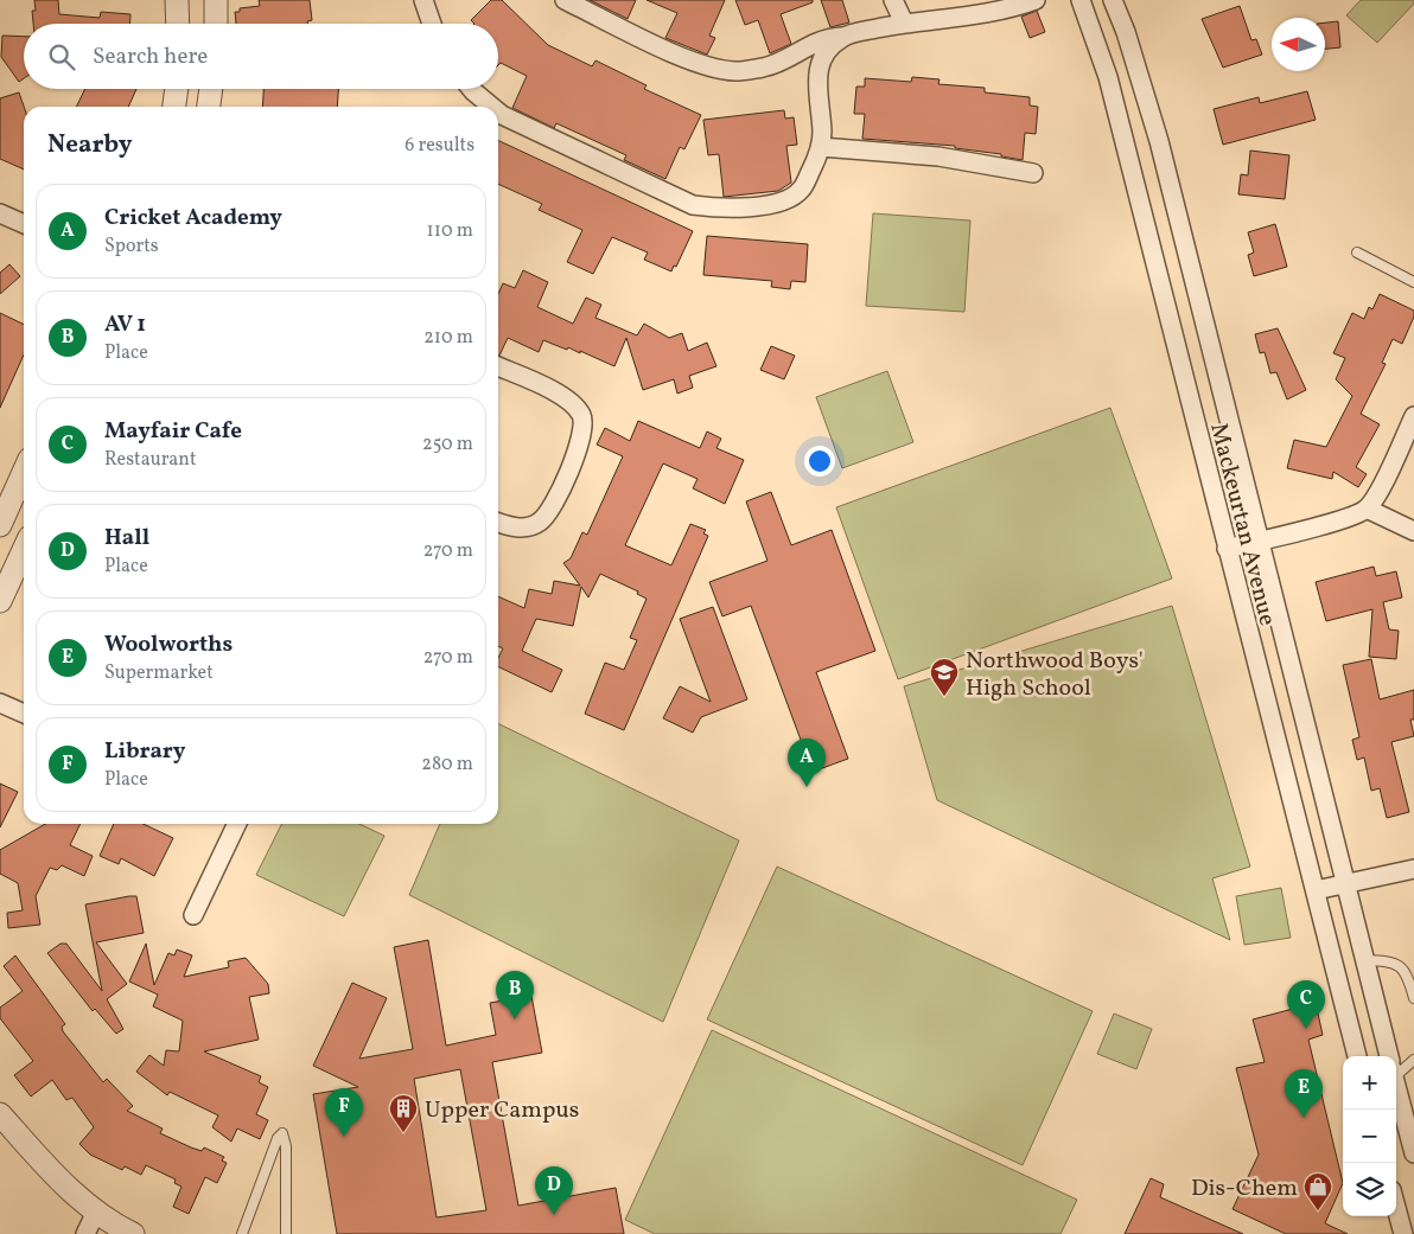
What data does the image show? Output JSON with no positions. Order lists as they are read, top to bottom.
{
  "streets": {
    "street": ["Mackeurtan Avenue"]
  },
  "places": {
    "school or university": ["Northwood Boys' High School"],
    "building": ["Upper Campus"],
    "shop": ["Dis-Chem"]
  },
  "north": "left",
  "page": {
    "search": "Search here",
    "heading": ["Nearby", "6 results"],
    "list": [
      {
        "mark": "A",
        "name": "Cricket Academy",
        "note": "Sports",
        "value": "110 m"
      },
      {
        "mark": "B",
        "name": "AV 1",
        "note": "Place",
        "value": "210 m"
      },
      {
        "mark": "C",
        "name": "Mayfair Cafe",
        "note": "Restaurant",
        "value": "250 m"
      },
      {
        "mark": "D",
        "name": "Hall",
        "note": "Place",
        "value": "270 m"
      },
      {
        "mark": "E",
        "name": "Woolworths",
        "note": "Supermarket",
        "value": "270 m"
      },
      {
        "mark": "F",
        "name": "Library",
        "note": "Place",
        "value": "280 m"
      }
    ],
    "pins": [
      "A",
      "B",
      "C",
      "E",
      "F",
      "D"
    ],
    "map_buttons": ["+", "−"]
  }
}
